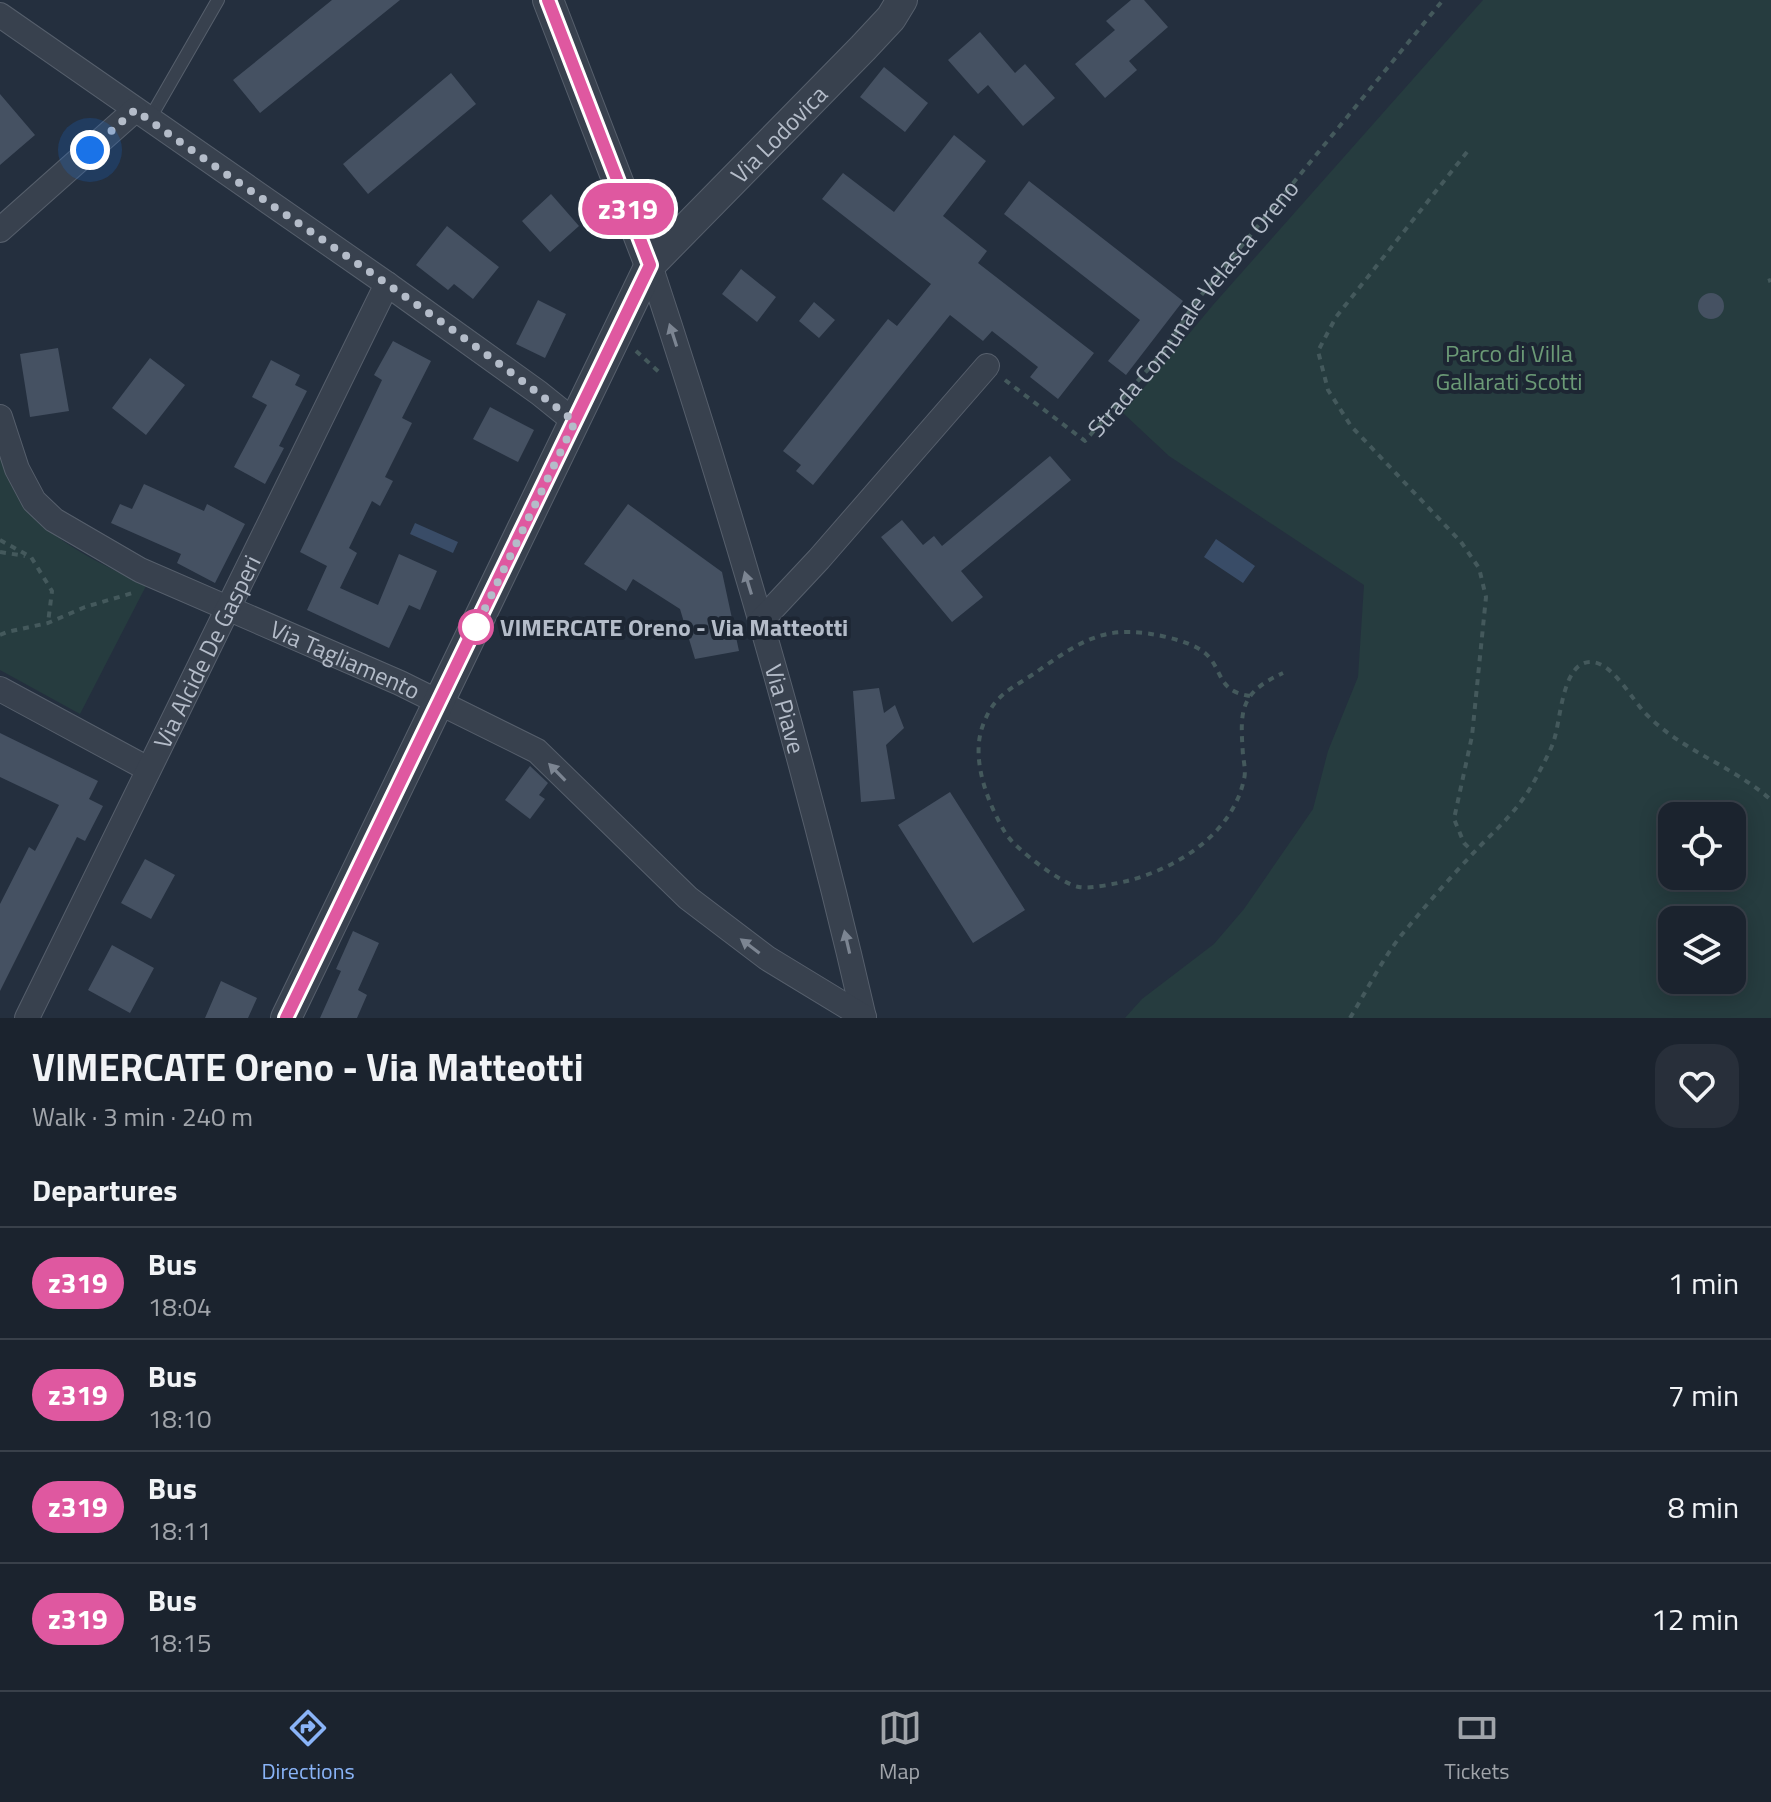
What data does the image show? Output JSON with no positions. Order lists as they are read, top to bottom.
{
  "streets": {
    "street": [
      "Via Lodovica",
      "Via Alcide De Gasperi",
      "Via Tagliamento",
      "Via Piave"
    ],
    "path": ["Strada Comunale Velasca Oreno"]
  },
  "crossings": [
    ["Via Lodovica", "Via Tagliamento"],
    ["Via Lodovica", "Via Piave"],
    ["Via Alcide De Gasperi", "Via Tagliamento"],
    ["Via Tagliamento", "Via Piave"]
  ],
  "one_way": ["Via Tagliamento", "Via Piave"],
  "parks": ["Parco di Villa Gallarati Scotti"],
  "places": ["VIMERCATE Oreno - Via Matteotti"],
  "lines": ["bus line z319"],
  "page": {
    "on_map": "z319",
    "heading": [
      ["VIMERCATE Oreno - Via Matteotti", "Walk · 3 min · 240 m"],
      "Departures"
    ],
    "list": [
      {
        "mark": "z319",
        "name": "Bus",
        "note": "18:04",
        "value": "1 min"
      },
      {
        "mark": "z319",
        "name": "Bus",
        "note": "18:10",
        "value": "7 min"
      },
      {
        "mark": "z319",
        "name": "Bus",
        "note": "18:11",
        "value": "8 min"
      },
      {
        "mark": "z319",
        "name": "Bus",
        "note": "18:15",
        "value": "12 min"
      }
    ],
    "tabs": ["Directions", "Map", "Tickets"]
  }
}
